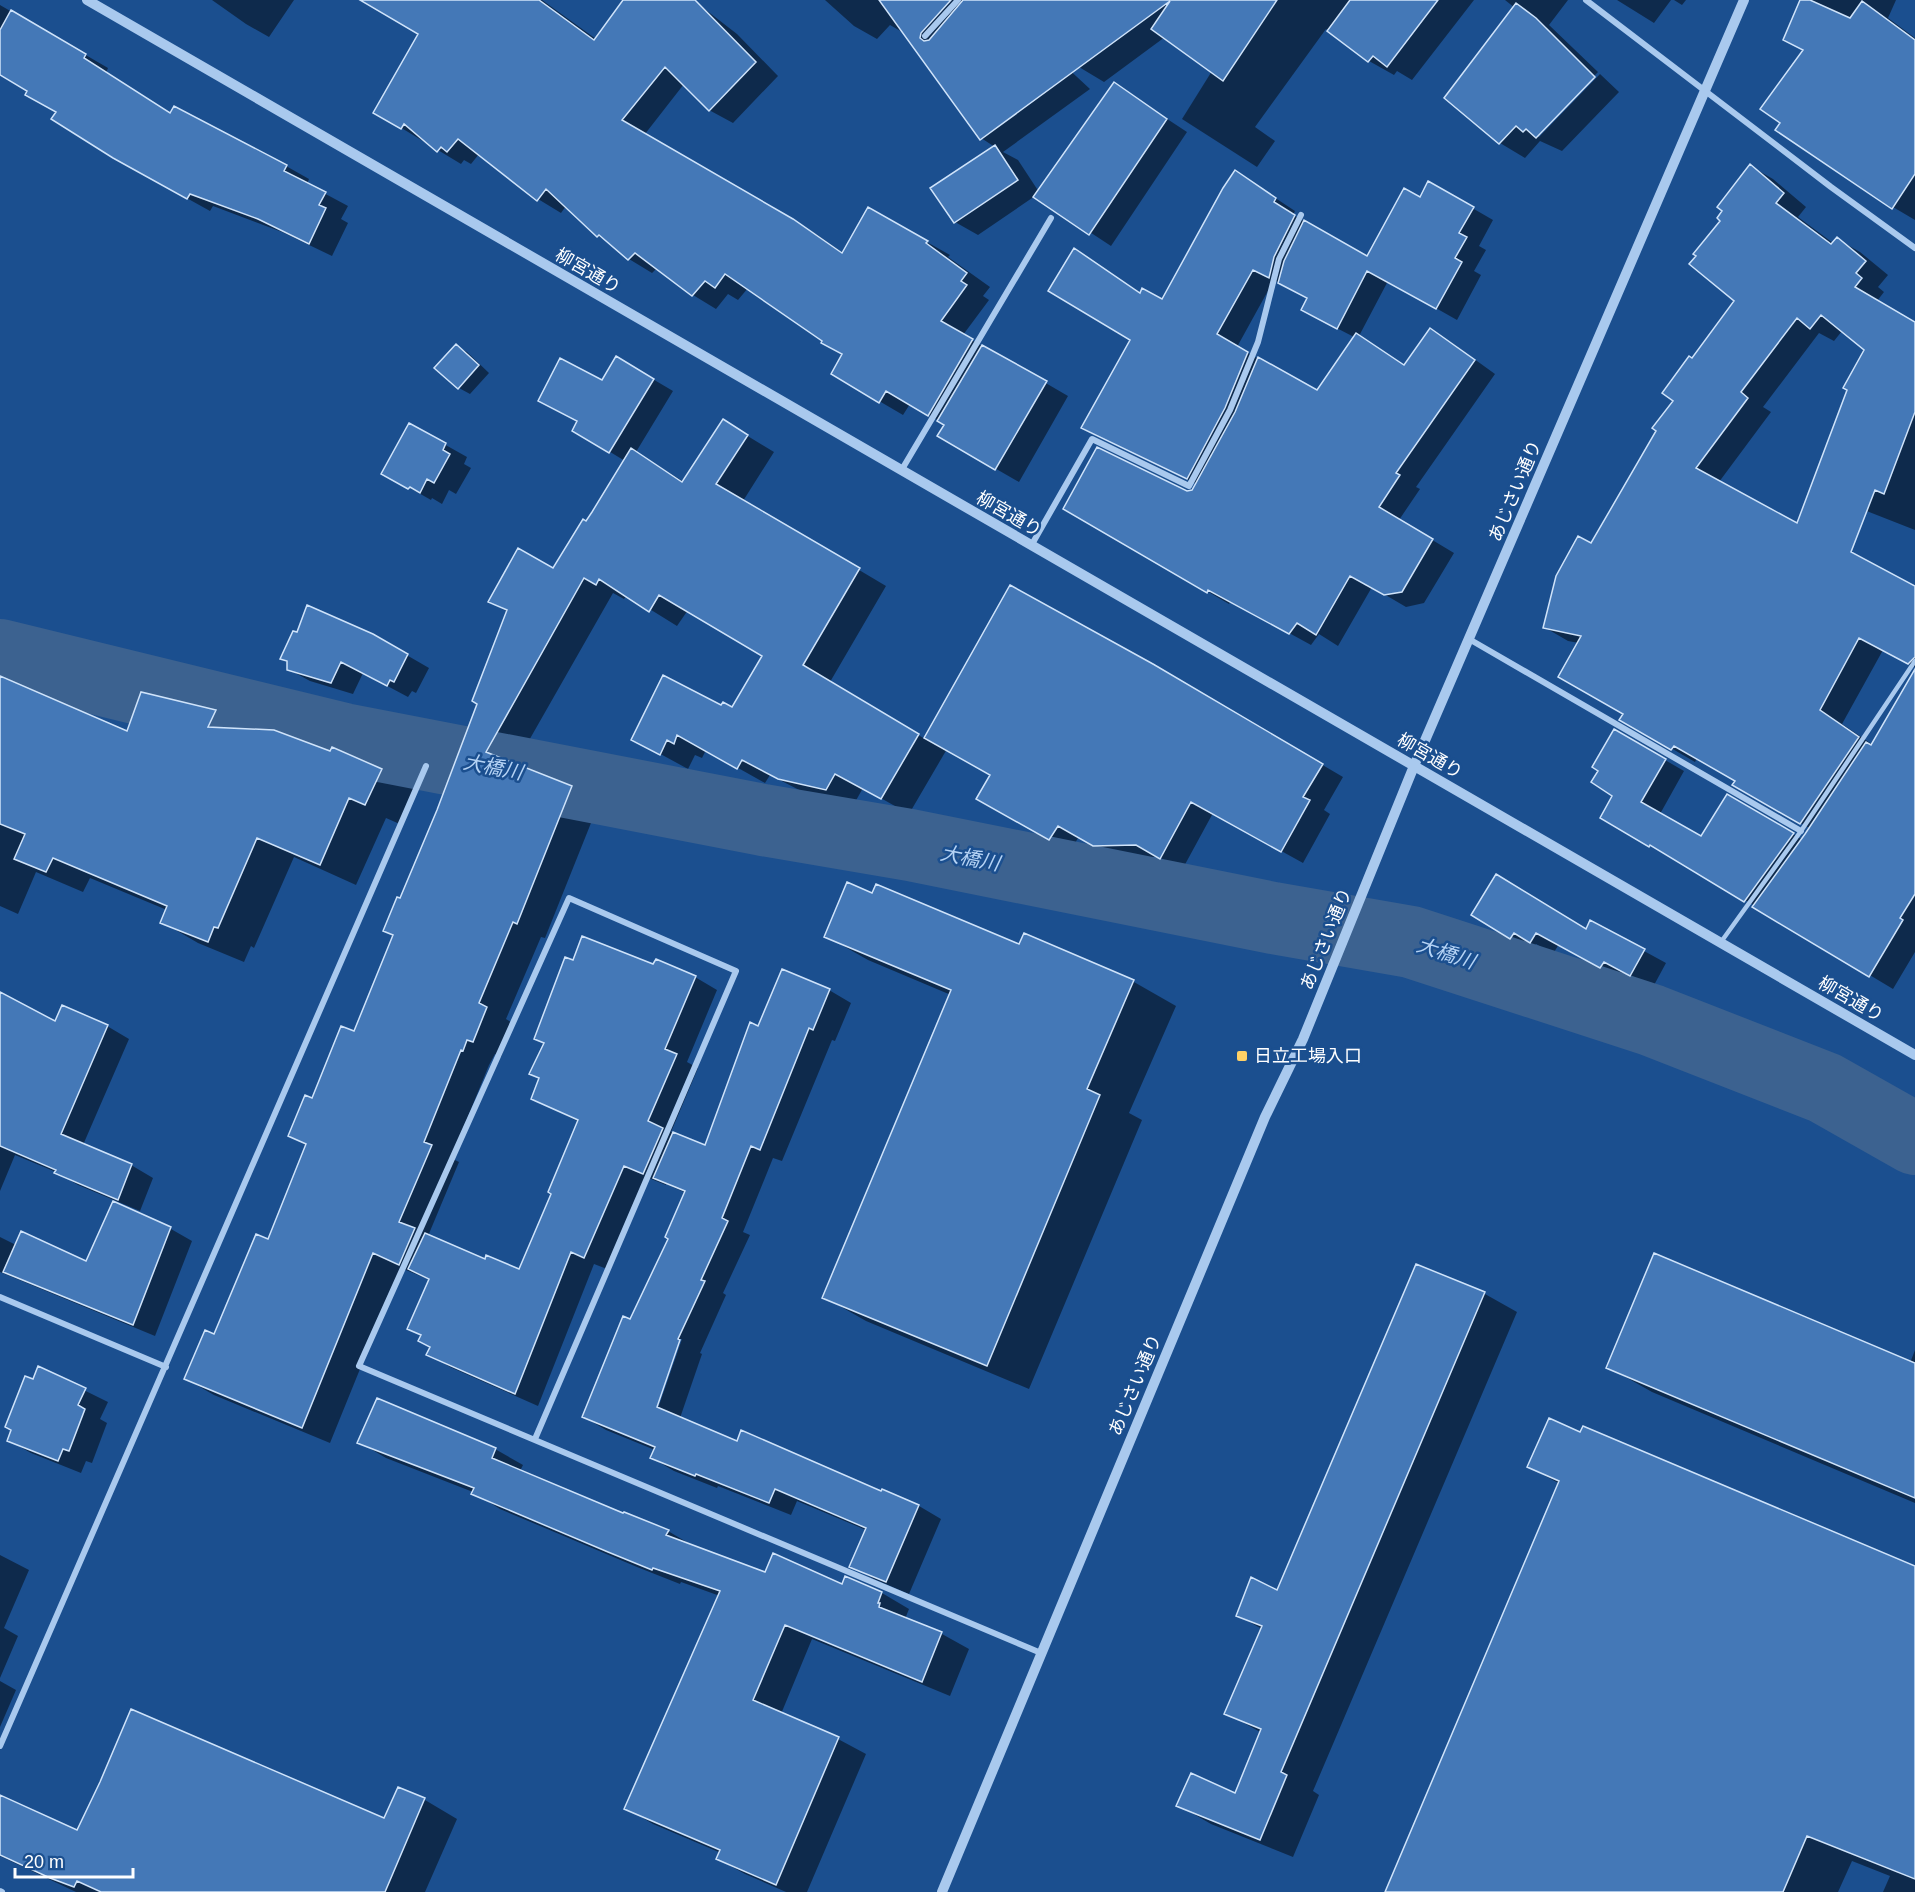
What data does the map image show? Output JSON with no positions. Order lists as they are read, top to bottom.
{
  "streets": {
    "street": ["柳宮通り", "あじさい通り"]
  },
  "crossings": [
    ["柳宮通り", "あじさい通り"]
  ],
  "water": ["大橋川"],
  "places": {
    "transit": ["日立工場入口"]
  },
  "scale_bar": "20 m"
}
